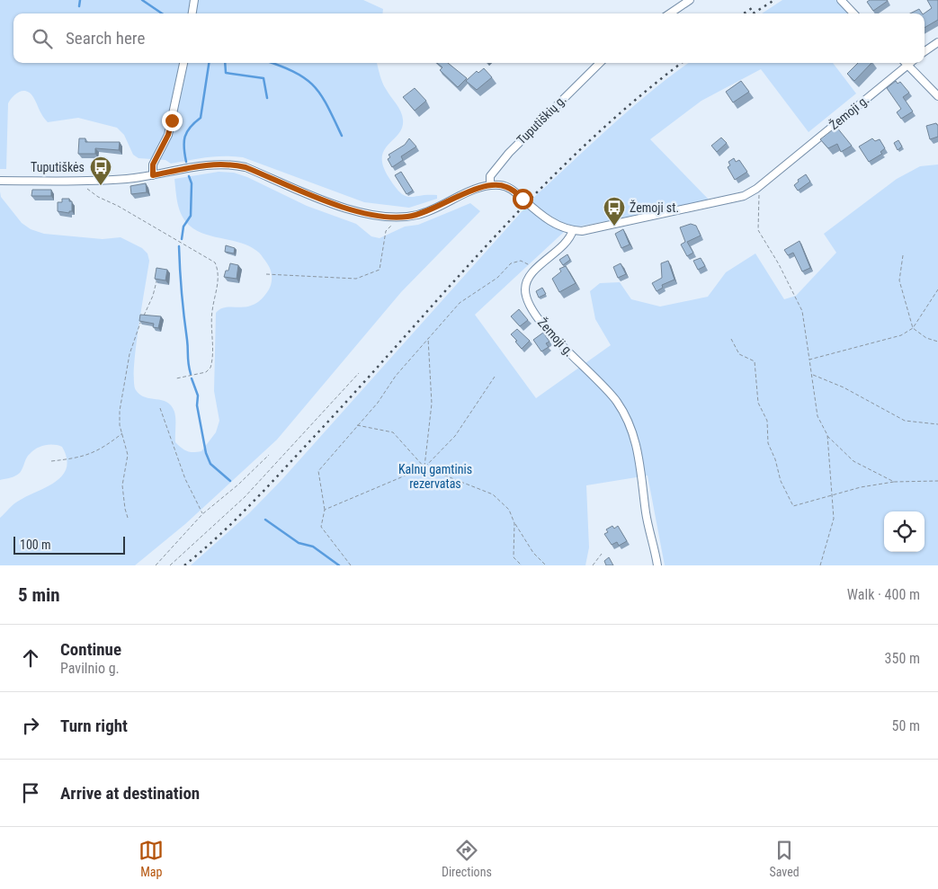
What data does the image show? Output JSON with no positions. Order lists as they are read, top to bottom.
{
  "streets": {
    "street": ["Žemoji g.", "Tuputiškių g."]
  },
  "parks": ["Kalnų gamtinis rezervatas"],
  "places": {
    "bus stop": ["Tuputiškės", "Žemoji st."]
  },
  "scale_bar": "100 m",
  "page": {
    "search": "Search here",
    "scale": "100 m",
    "heading": ["5 min", "Walk · 400 m"],
    "list": [
      ["Continue", "Pavilnio g.", "350 m"],
      ["Turn right", "50 m"],
      "Arrive at destination"
    ],
    "nav": ["Map", "Directions", "Saved"]
  }
}
